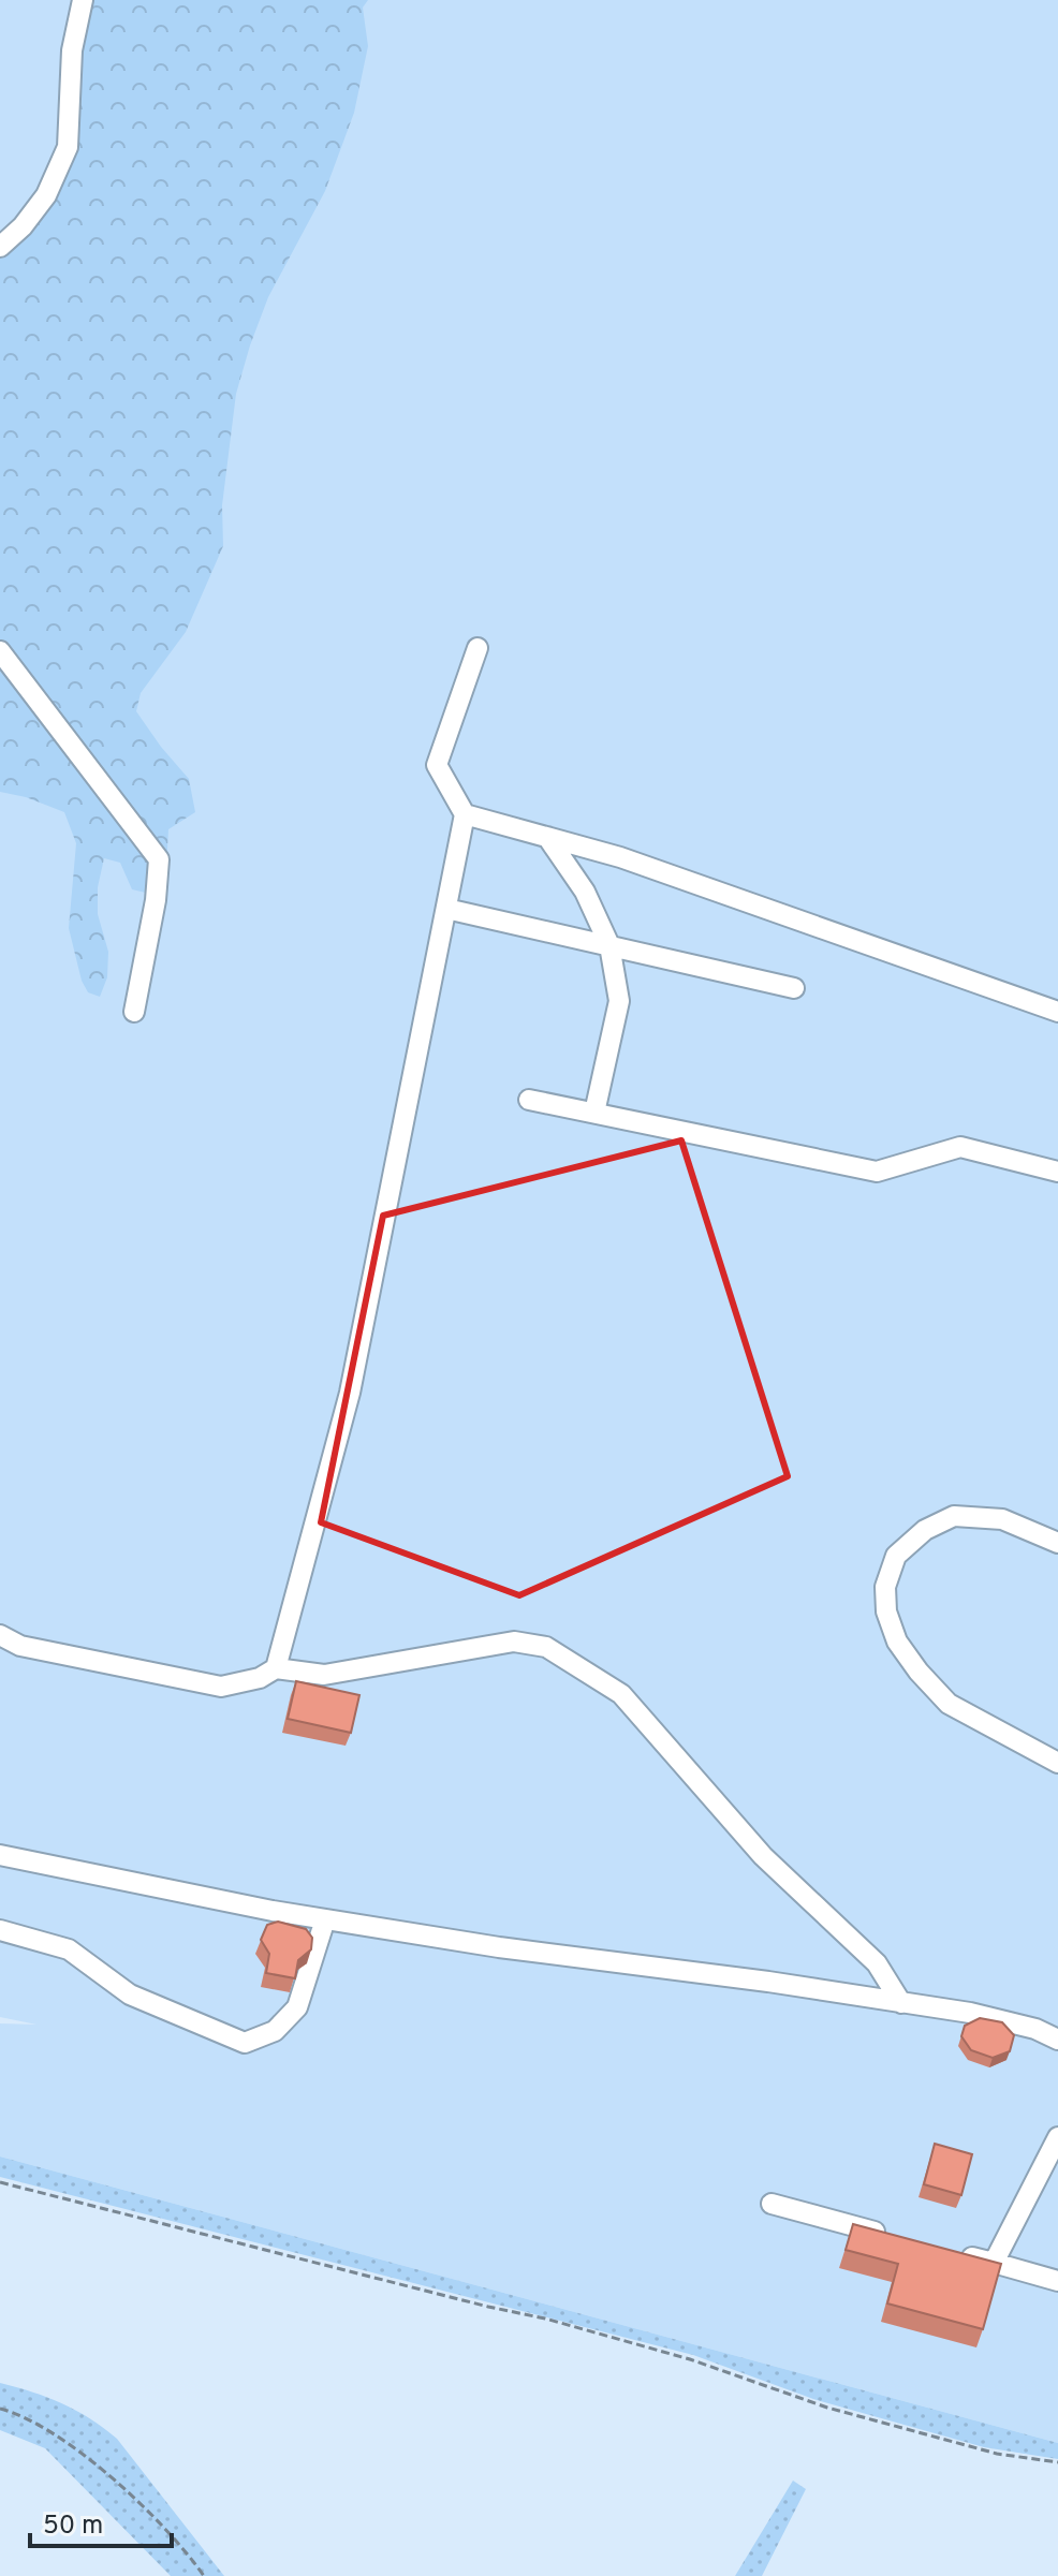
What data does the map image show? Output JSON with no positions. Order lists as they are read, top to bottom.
{
  "scale_bar": "50 m"
}
